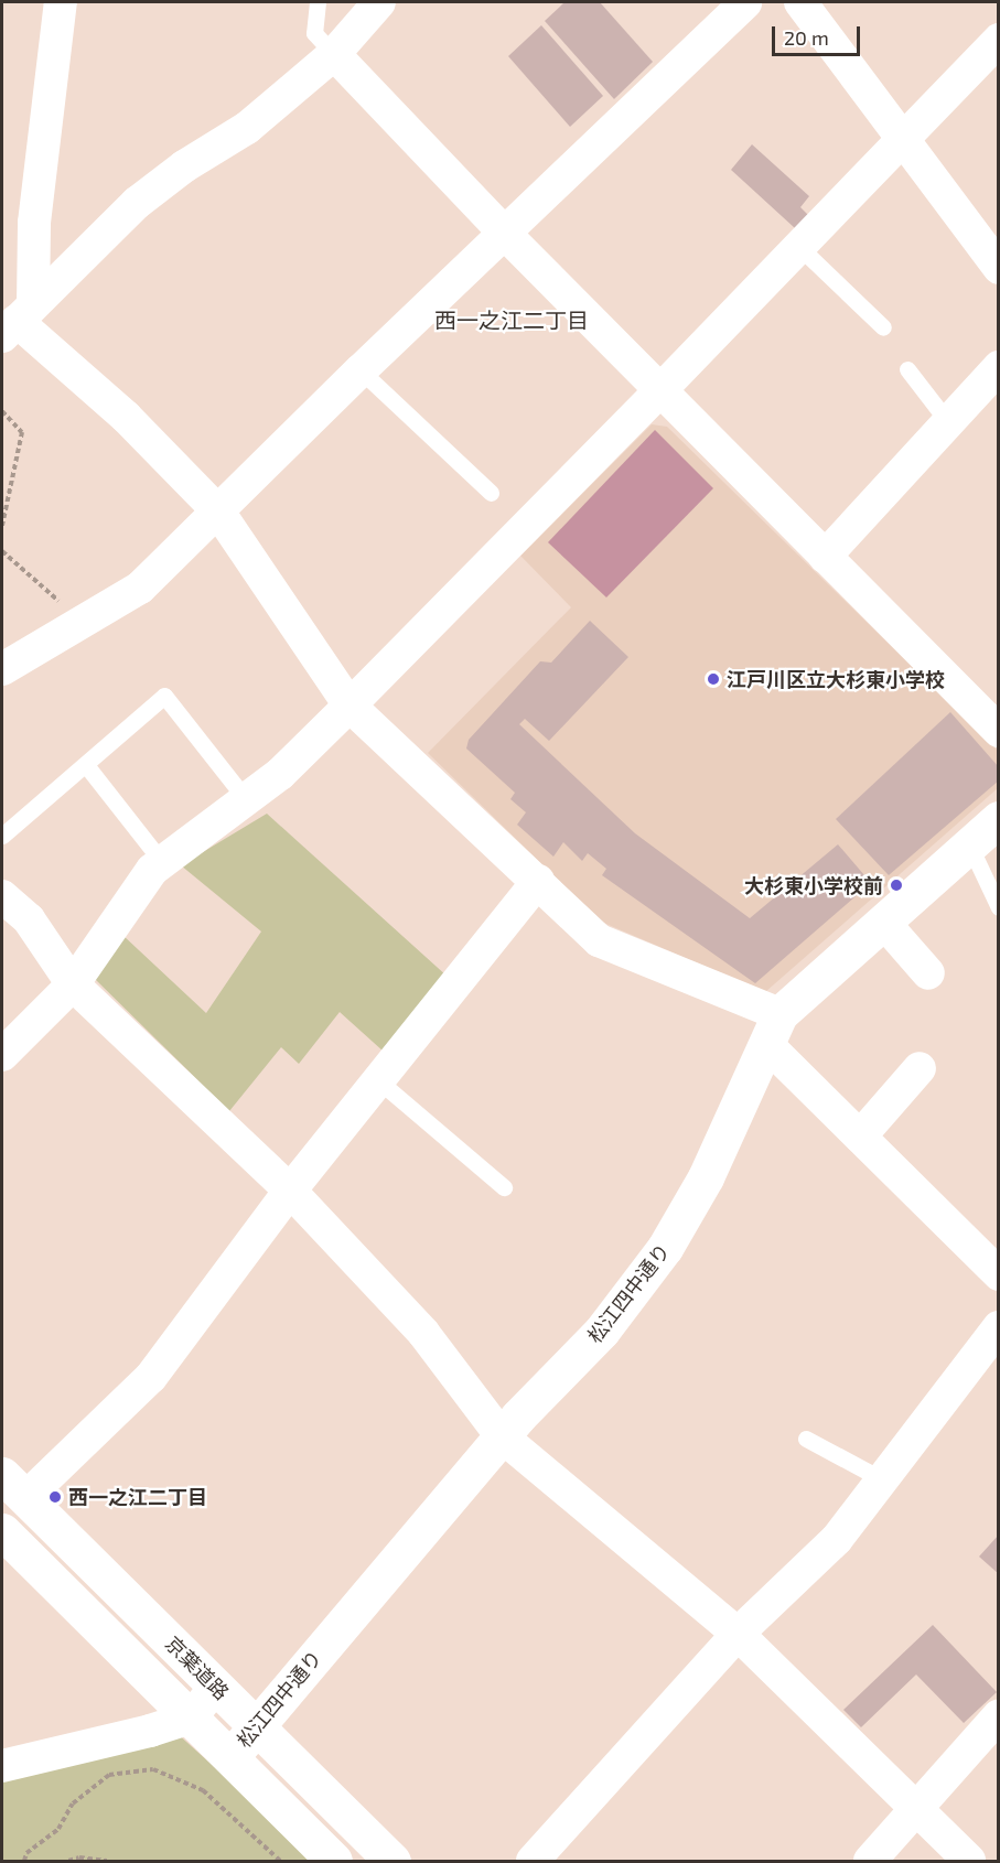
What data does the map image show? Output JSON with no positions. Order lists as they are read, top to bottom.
{
  "streets": {
    "main road": ["松江四中通り", "京葉道路"]
  },
  "crossings": [
    ["松江四中通り", "京葉道路"]
  ],
  "districts": ["西一之江二丁目"],
  "places": ["江戸川区立大杉東小学校", "大杉東小学校前", "西一之江二丁目"],
  "scale_bar": "20 m"
}
